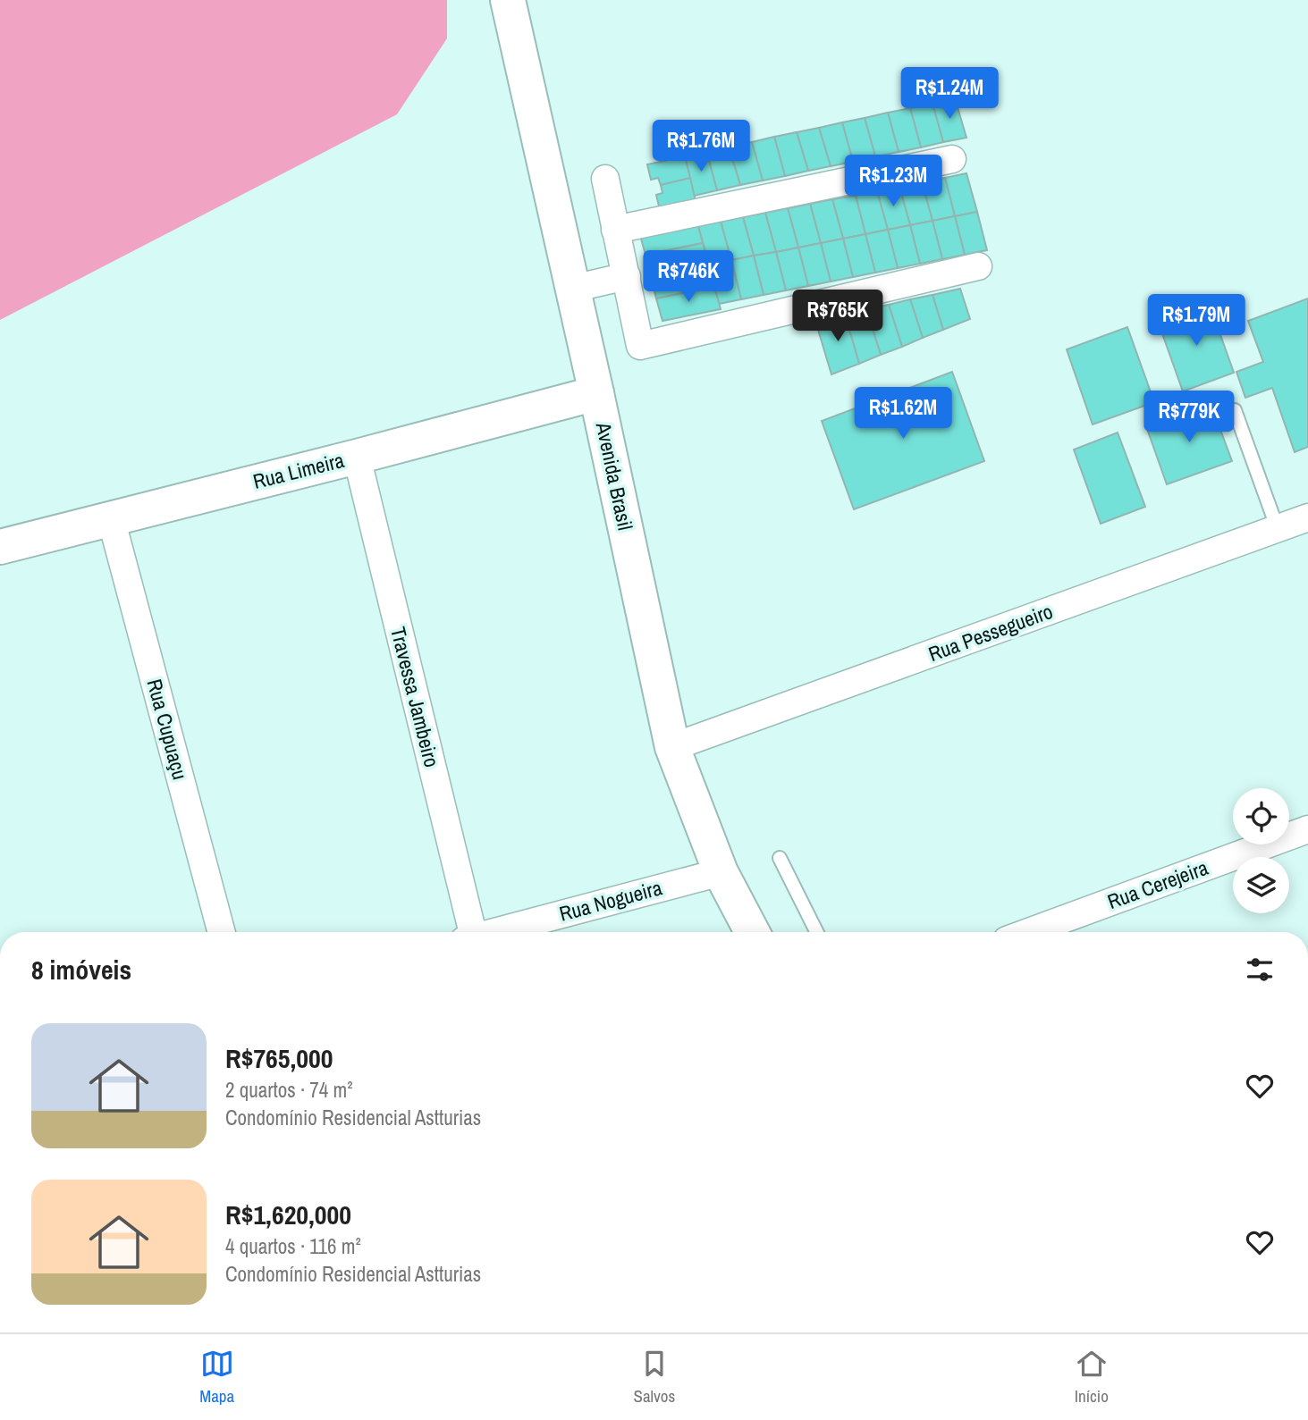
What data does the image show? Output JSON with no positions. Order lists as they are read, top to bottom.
{
  "streets": {
    "main road": ["Rua Limeira", "Avenida Brasil"],
    "street": [
      "Rua Pessegueiro",
      "Travessa Jambeiro",
      "Rua Cupuaçu",
      "Rua Cerejeira",
      "Rua Nogueira"
    ]
  },
  "crossings": [
    ["Rua Limeira", "Avenida Brasil"],
    ["Rua Limeira", "Travessa Jambeiro"],
    ["Rua Limeira", "Rua Cupuaçu"],
    ["Avenida Brasil", "Rua Pessegueiro"],
    ["Avenida Brasil", "Rua Nogueira"]
  ],
  "page": {
    "price": [
      "R$1.24M",
      "R$1.76M",
      "R$1.23M",
      "R$746K",
      "R$765K",
      "R$1.79M",
      "R$1.62M",
      "R$779K"
    ],
    "heading": "8 imóveis",
    "list": [
      {
        "name": "R$765,000",
        "note": "2 quartos · 74 m² · Condomínio Residencial Astturias"
      },
      {
        "name": "R$1,620,000",
        "note": "4 quartos · 116 m² · Condomínio Residencial Astturias"
      }
    ],
    "tabs": ["Mapa", "Salvos", "Início"]
  }
}
